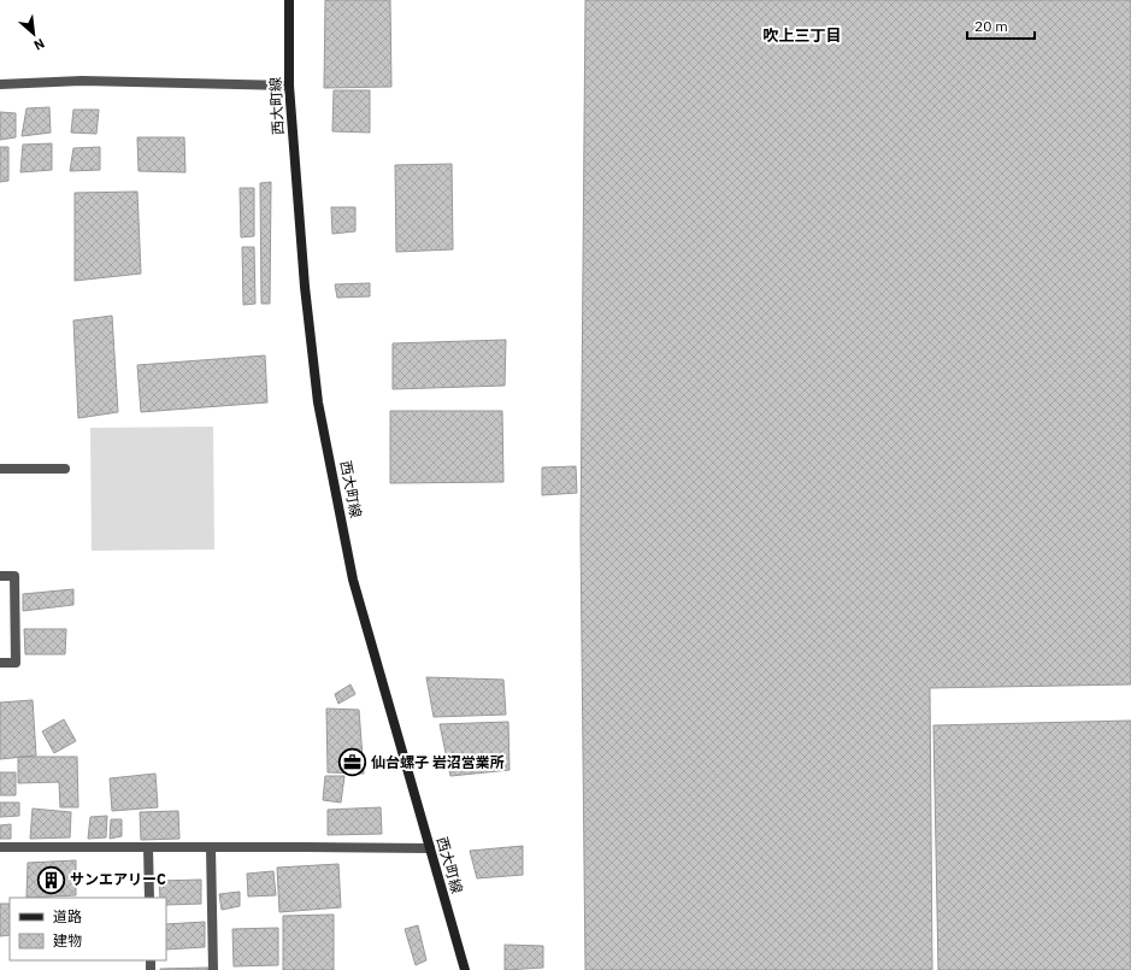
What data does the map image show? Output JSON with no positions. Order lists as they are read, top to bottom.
{
  "streets": {
    "street": ["西大町線"]
  },
  "districts": ["吹上三丁目"],
  "places": {
    "office": ["仙台螺子 岩沼営業所"],
    "building": ["サンエアリーC"]
  },
  "legend": ["道路", "建物"],
  "scale_bar": "20 m",
  "north": "bottom right"
}
